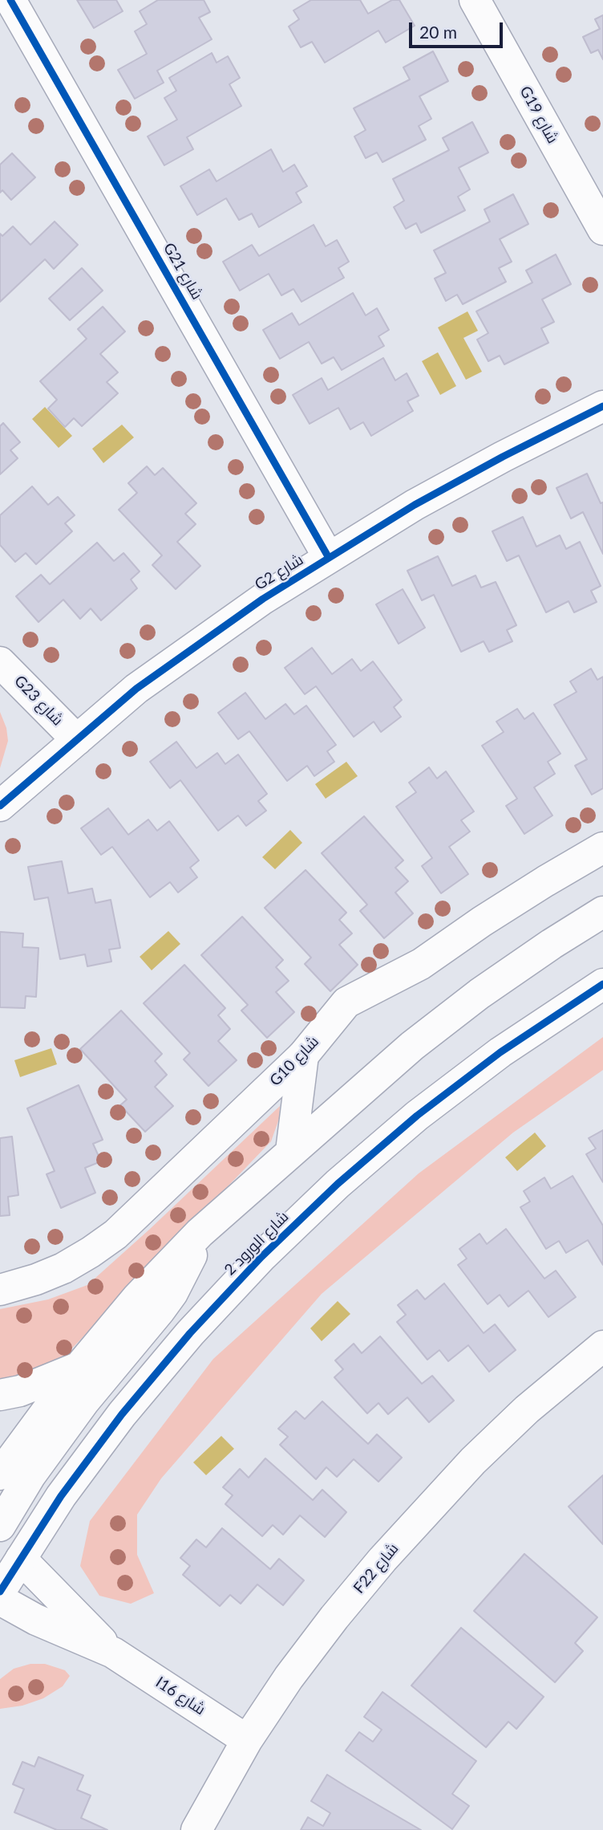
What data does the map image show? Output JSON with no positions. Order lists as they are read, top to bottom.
{
  "streets": {
    "street": [
      "G19 شارع",
      "G21 شارع",
      "G2 شارع",
      "G23 شارع",
      "G10 شارع",
      "شارع الورود 2",
      "F22 شارع",
      "I16 شارع"
    ]
  },
  "crossings": [
    ["G21 شارع", "G2 شارع"],
    ["G2 شارع", "G23 شارع"],
    ["شارع الورود 2", "I16 شارع"],
    ["F22 شارع", "I16 شارع"]
  ],
  "scale_bar": "20 m"
}
